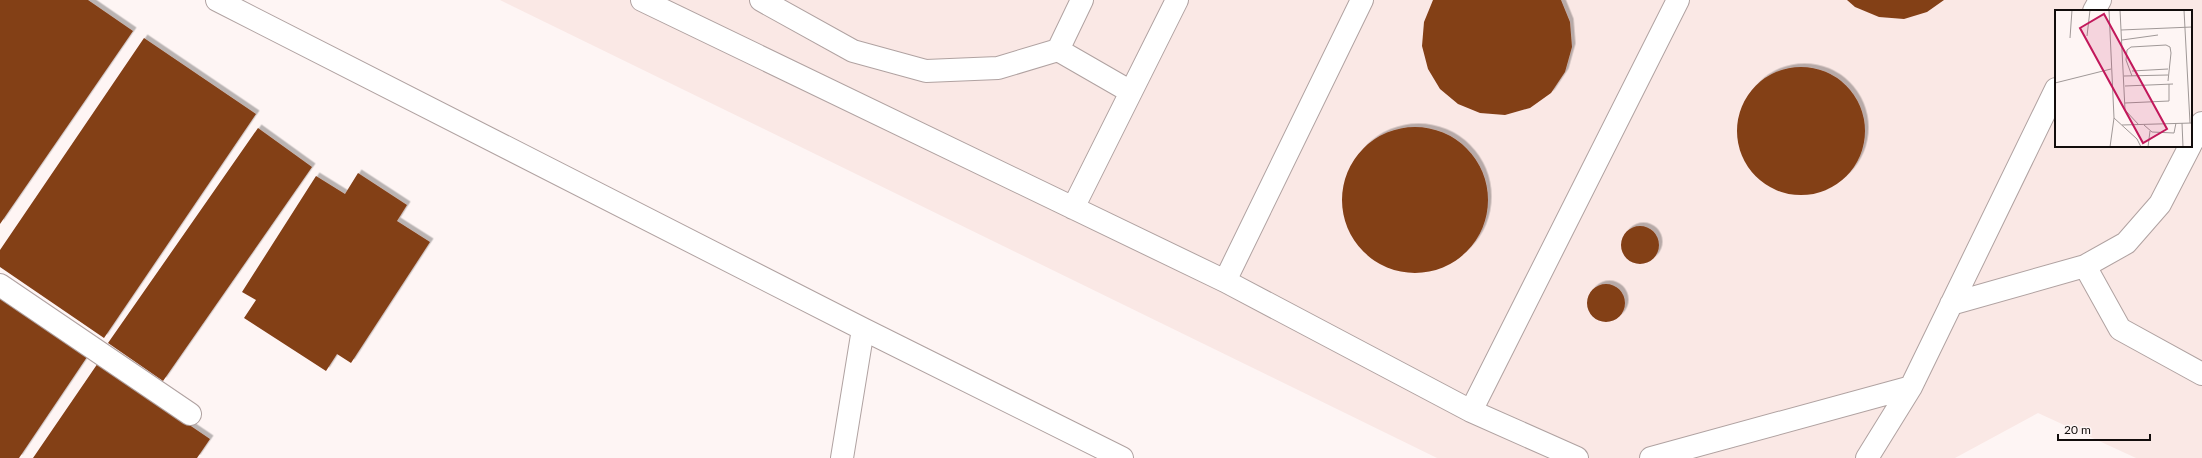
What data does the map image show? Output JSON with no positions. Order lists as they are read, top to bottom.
{
  "scale_bar": "20 m"
}
